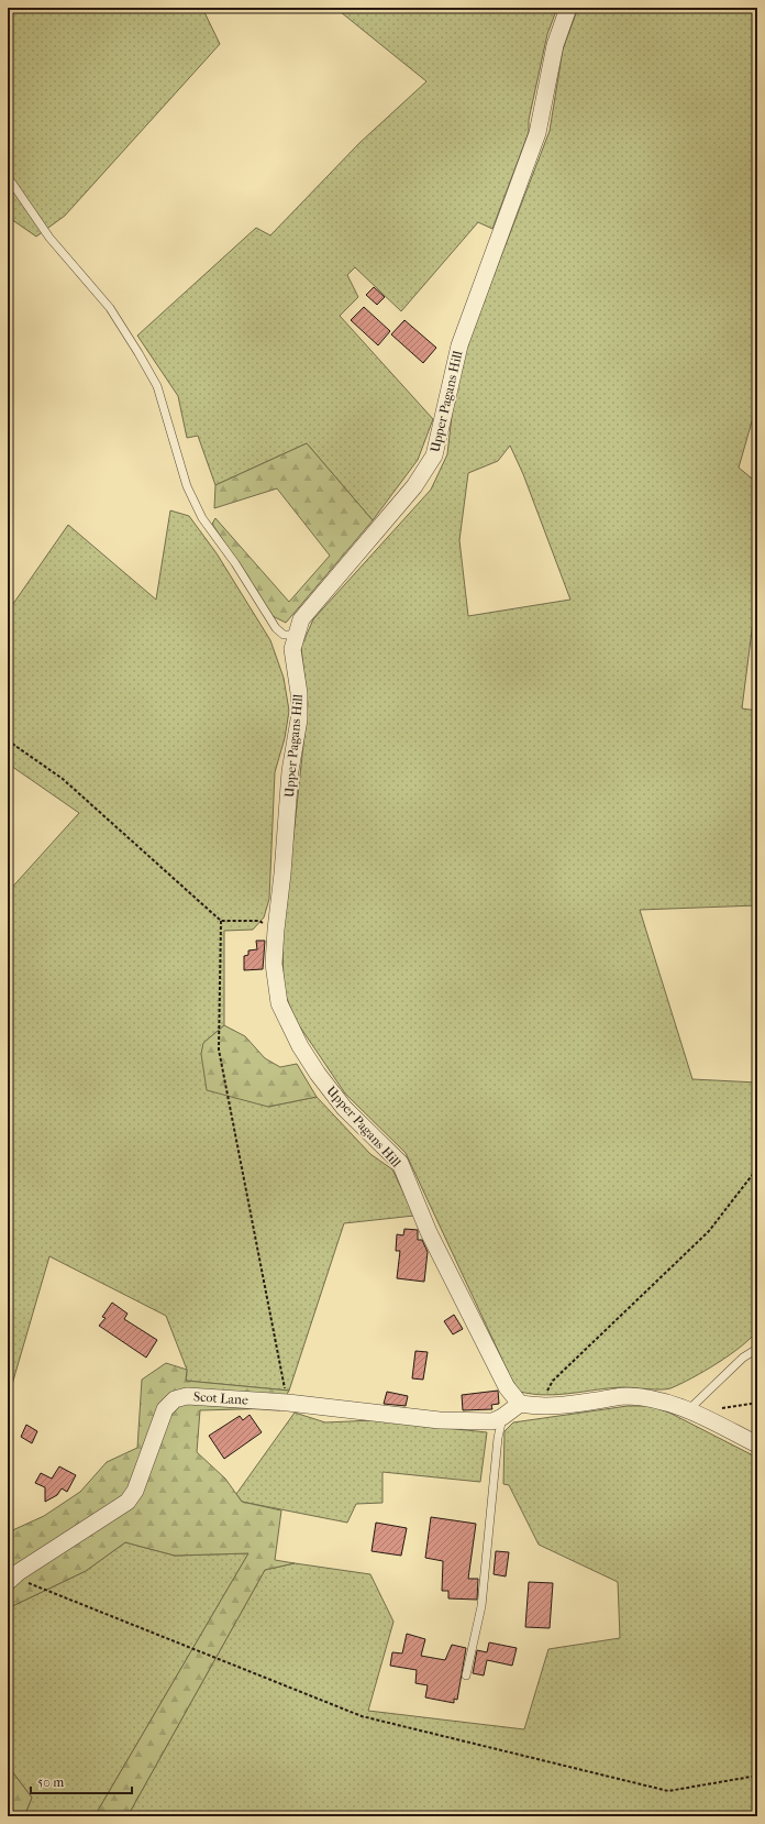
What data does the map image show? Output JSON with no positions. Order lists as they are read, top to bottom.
{
  "streets": {
    "street": ["Upper Pagans Hill", "Scot Lane"]
  },
  "crossings": [
    ["Upper Pagans Hill", "Scot Lane"]
  ],
  "scale_bar": "50 m"
}
